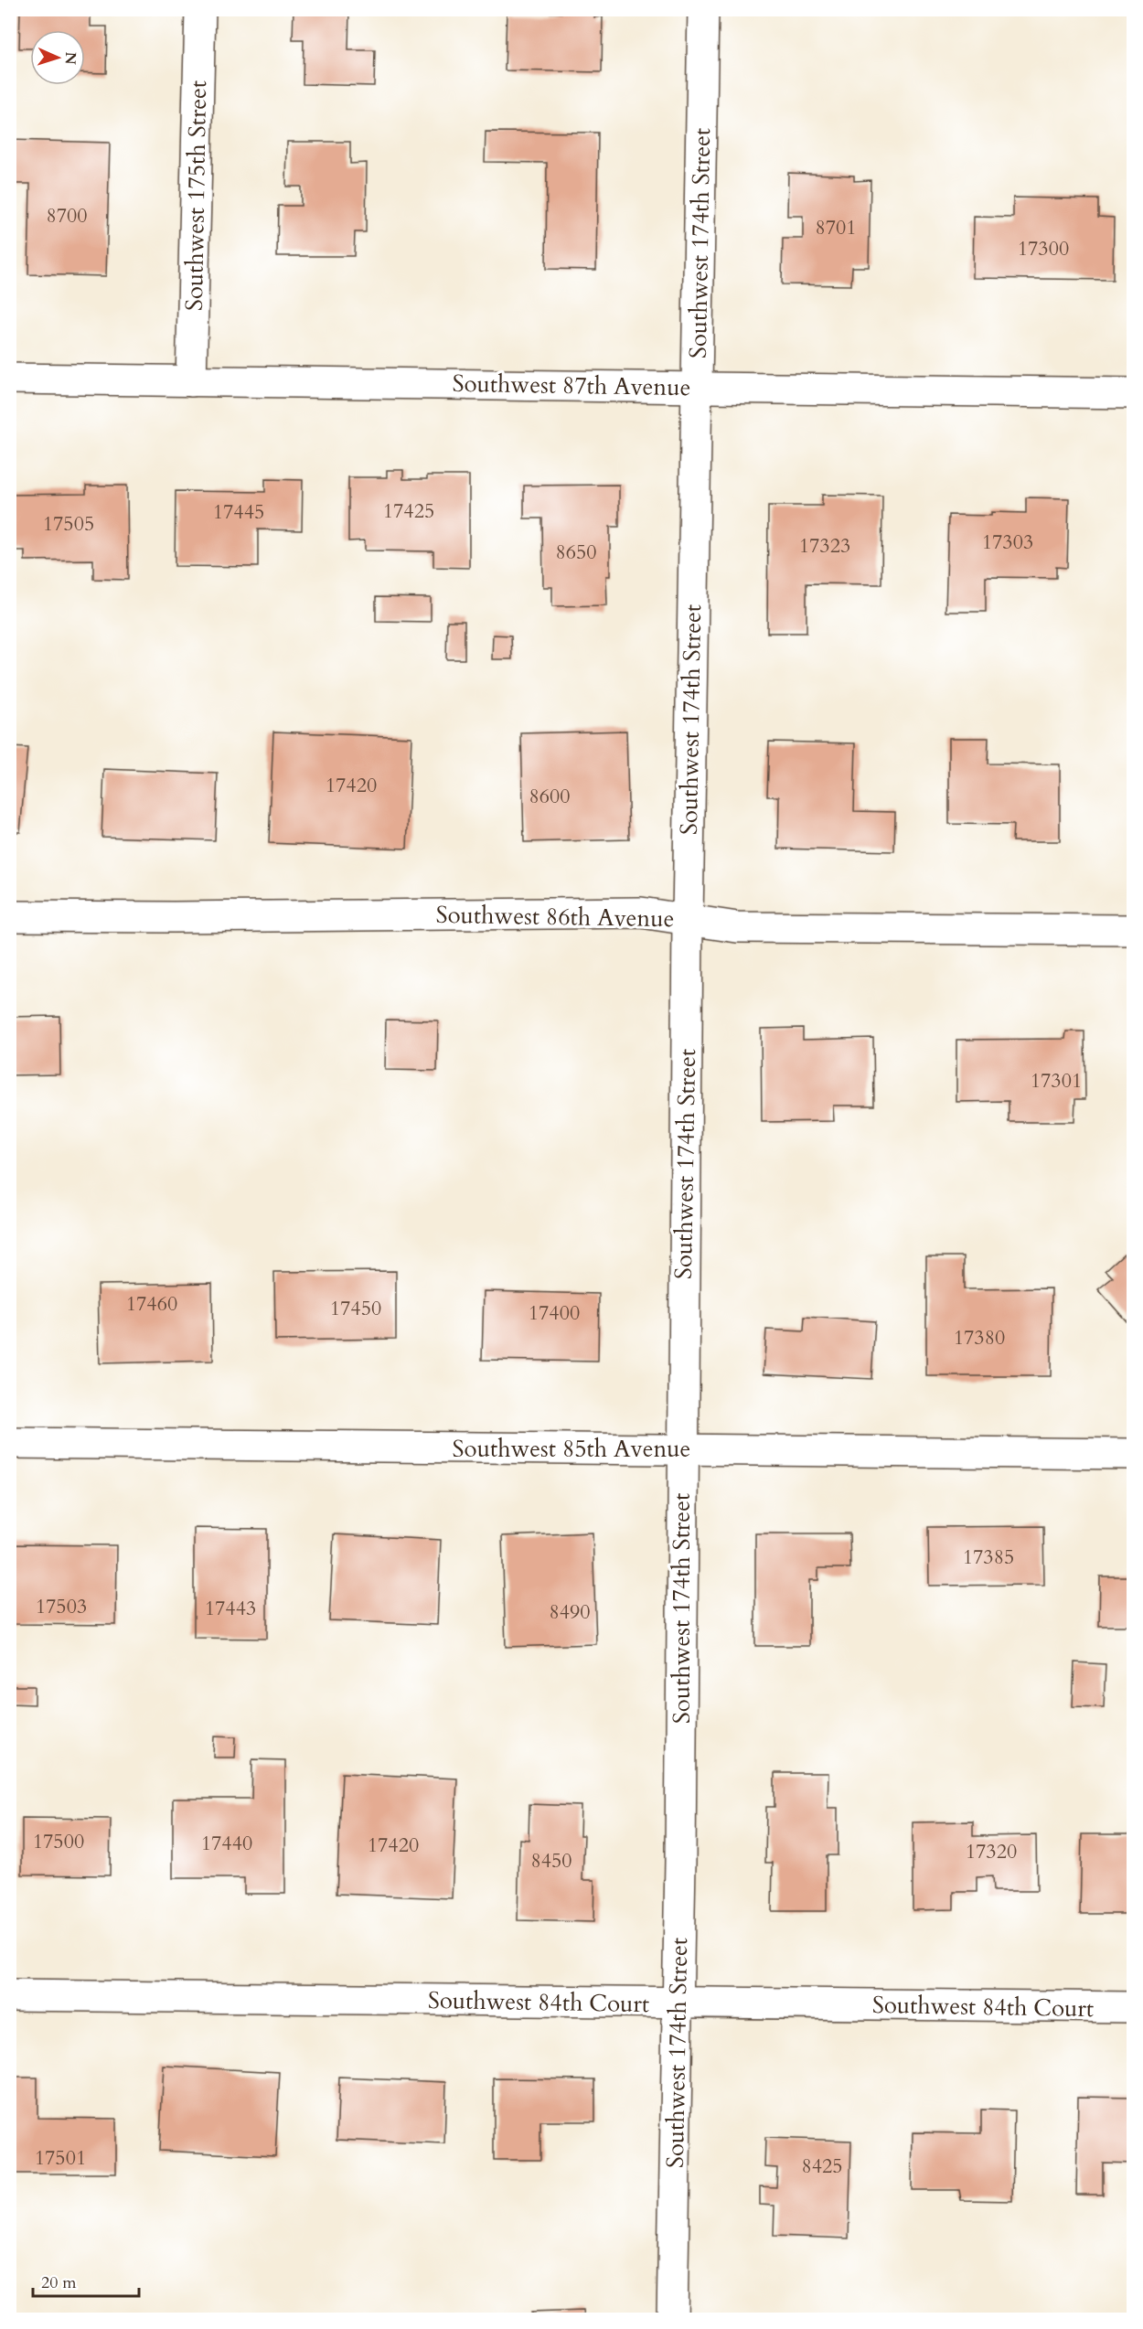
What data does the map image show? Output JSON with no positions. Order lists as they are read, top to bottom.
{
  "streets": {
    "street": [
      "Southwest 175th Street",
      "Southwest 174th Street",
      "Southwest 87th Avenue",
      "Southwest 86th Avenue",
      "Southwest 85th Avenue",
      "Southwest 84th Court"
    ]
  },
  "crossings": [
    ["Southwest 175th Street", "Southwest 87th Avenue"],
    ["Southwest 174th Street", "Southwest 87th Avenue"],
    ["Southwest 174th Street", "Southwest 86th Avenue"],
    ["Southwest 174th Street", "Southwest 85th Avenue"],
    ["Southwest 174th Street", "Southwest 84th Court"]
  ],
  "house_numbers": [
    "8700",
    "8701",
    "17300",
    "17425",
    "17445",
    "17505",
    "17303",
    "17323",
    "8650",
    "17420",
    "8600",
    "17301",
    "17460",
    "17450",
    "17400",
    "17380",
    "17385",
    "17503",
    "17443",
    "8490",
    "17500",
    "17440",
    "17420",
    "17320",
    "8450",
    "17501",
    "8425"
  ],
  "scale_bar": "20 m",
  "north": "right"
}
